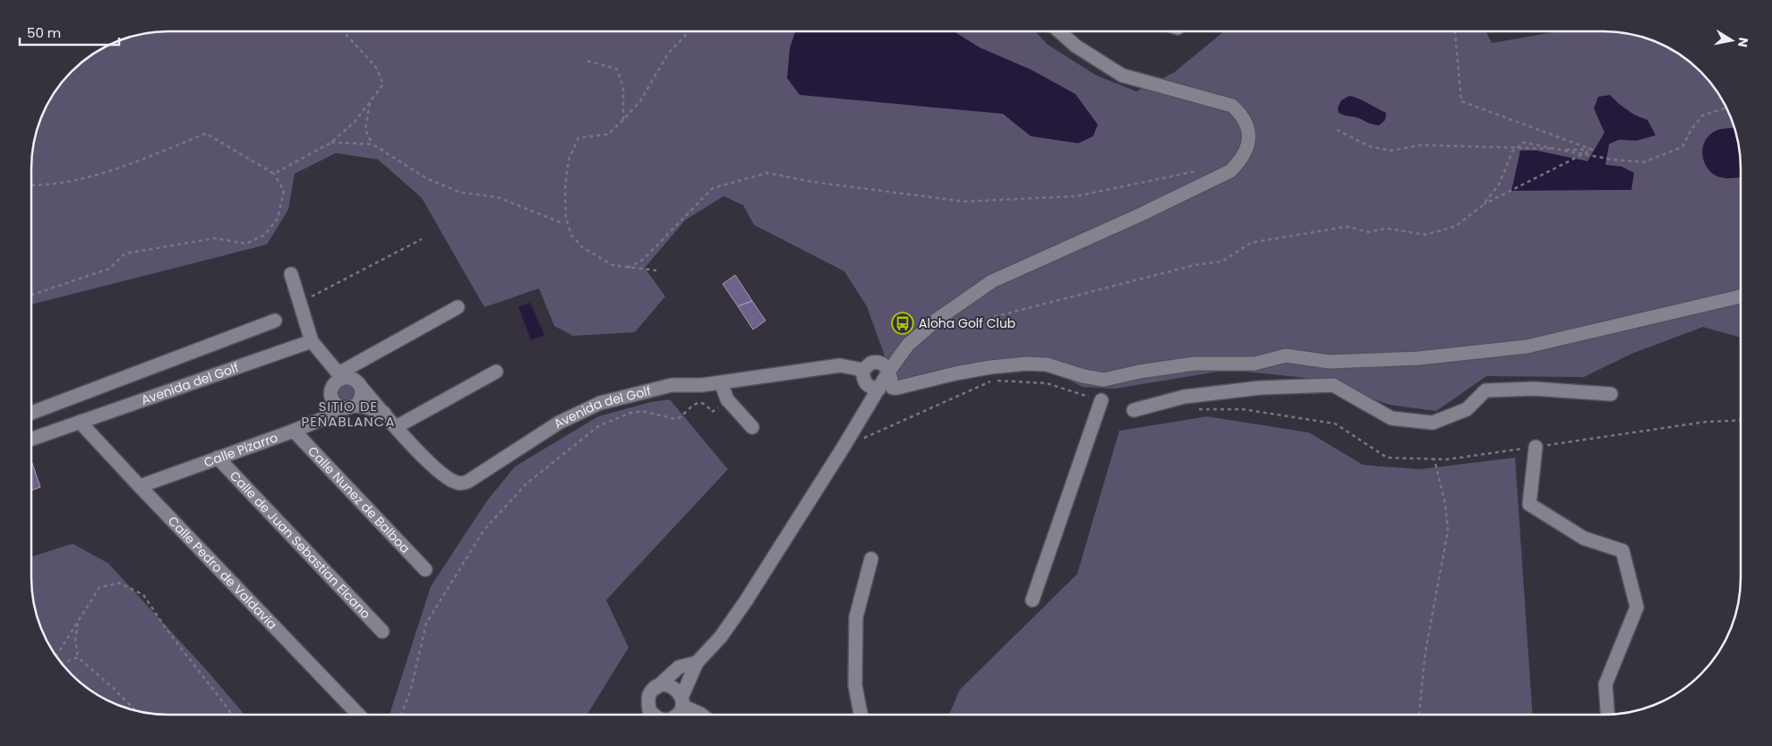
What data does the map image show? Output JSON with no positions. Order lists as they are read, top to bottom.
{
  "streets": {
    "street": [
      "Avenida del Golf",
      "Calle Pizarro",
      "Calle Nunez de Balboa",
      "Calle de Juan Sebastian Elcano",
      "Calle Pedro de Valdavia"
    ]
  },
  "crossings": [
    ["Avenida del Golf", "Calle Pizarro"],
    ["Avenida del Golf", "Calle Pedro de Valdavia"],
    ["Calle Pizarro", "Calle Nunez de Balboa"],
    ["Calle Pizarro", "Calle de Juan Sebastian Elcano"],
    ["Calle Pizarro", "Calle Pedro de Valdavia"]
  ],
  "districts": ["SITIO DE PEÑABLANCA"],
  "places": {
    "bus stop": ["Aloha Golf Club"]
  },
  "scale_bar": "50 m",
  "north": "right"
}
